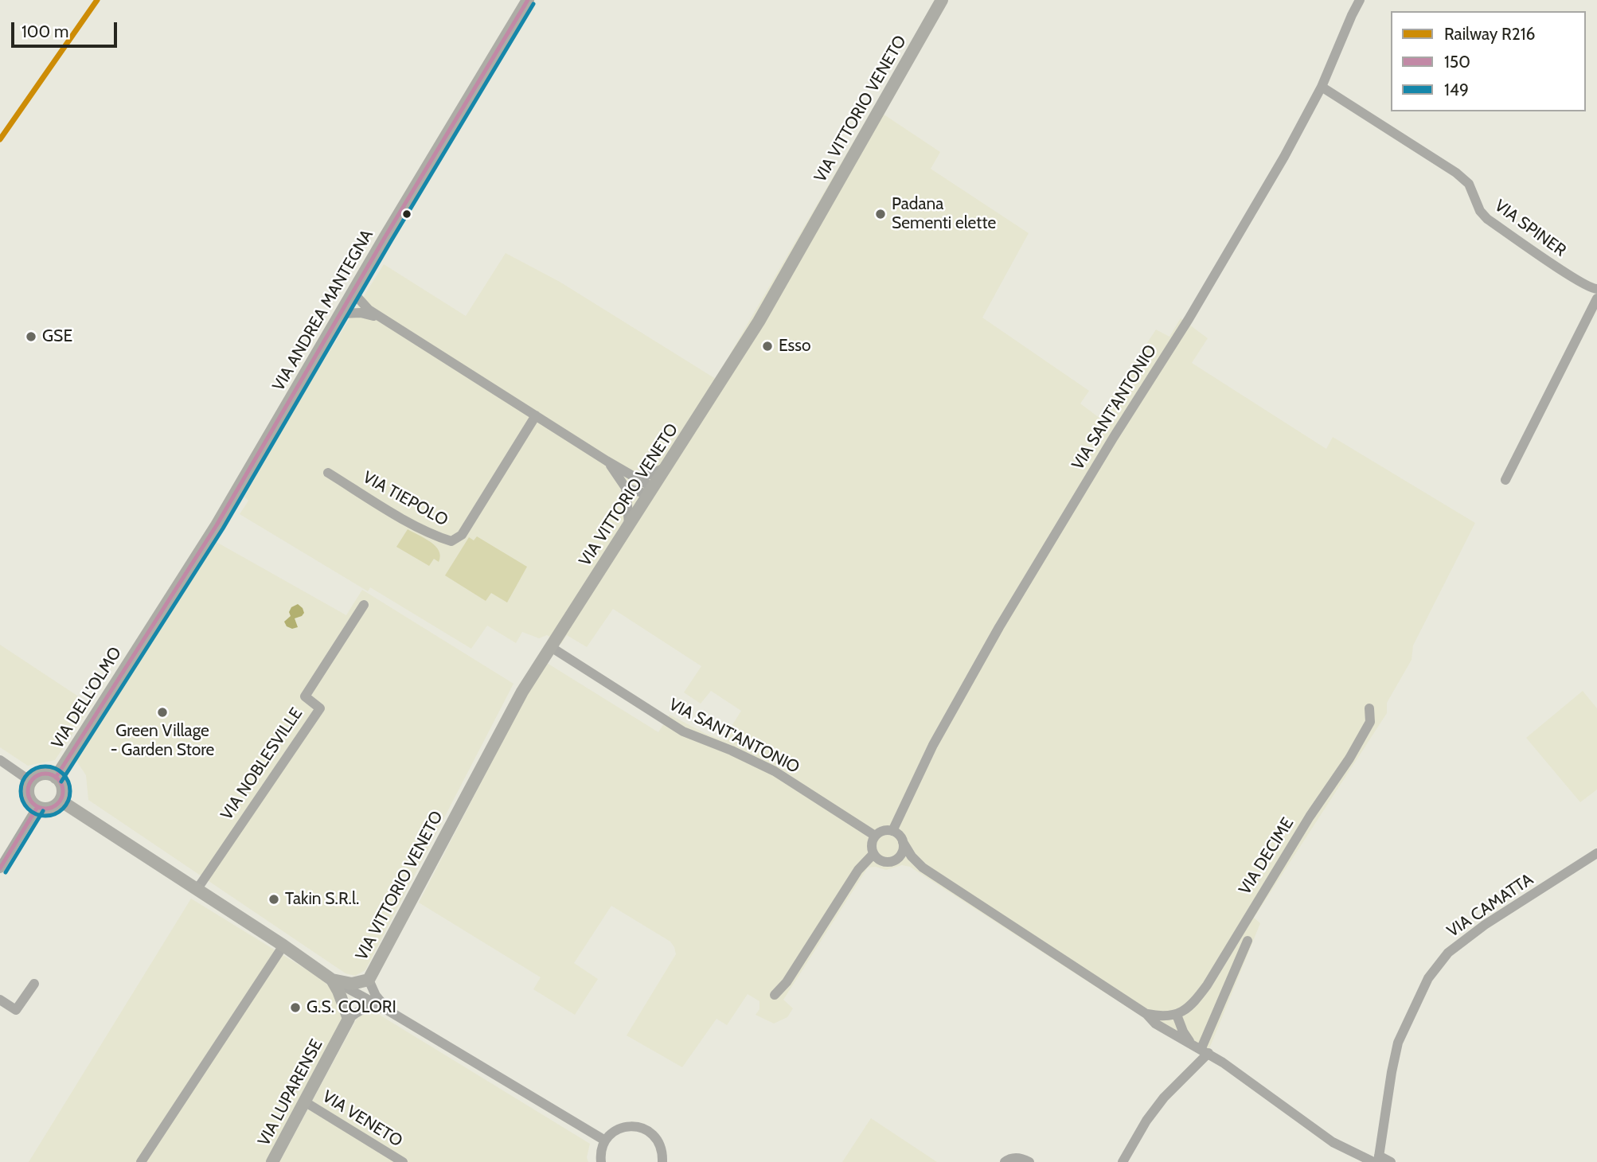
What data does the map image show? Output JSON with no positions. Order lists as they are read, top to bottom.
{
  "streets": {
    "main road": [
      "VIA VITTORIO VENETO",
      "VIA ANDREA MANTEGNA",
      "VIA DELL'OLMO",
      "VIA LUPARENSE"
    ],
    "street": [
      "VIA SPINER",
      "VIA SANT'ANTONIO",
      "VIA TIEPOLO",
      "VIA NOBLESVILLE",
      "VIA DECIME",
      "VIA CAMATTA",
      "VIA VENETO"
    ]
  },
  "crossings": [
    ["VIA VITTORIO VENETO", "VIA SANT'ANTONIO"],
    ["VIA SPINER", "VIA SANT'ANTONIO"],
    ["VIA ANDREA MANTEGNA", "VIA DELL'OLMO"],
    ["VIA LUPARENSE", "VIA VENETO"]
  ],
  "places": [
    "Padana Sementi elette",
    "GSE",
    "Esso",
    "Green Village - Garden Store",
    "Takin S.R.l.",
    "G.S. COLORI"
  ],
  "lines": ["rail line R216", "transit line 150", "transit line 149"],
  "legend": ["Railway R216", "150", "149"],
  "scale_bar": "100 m"
}
